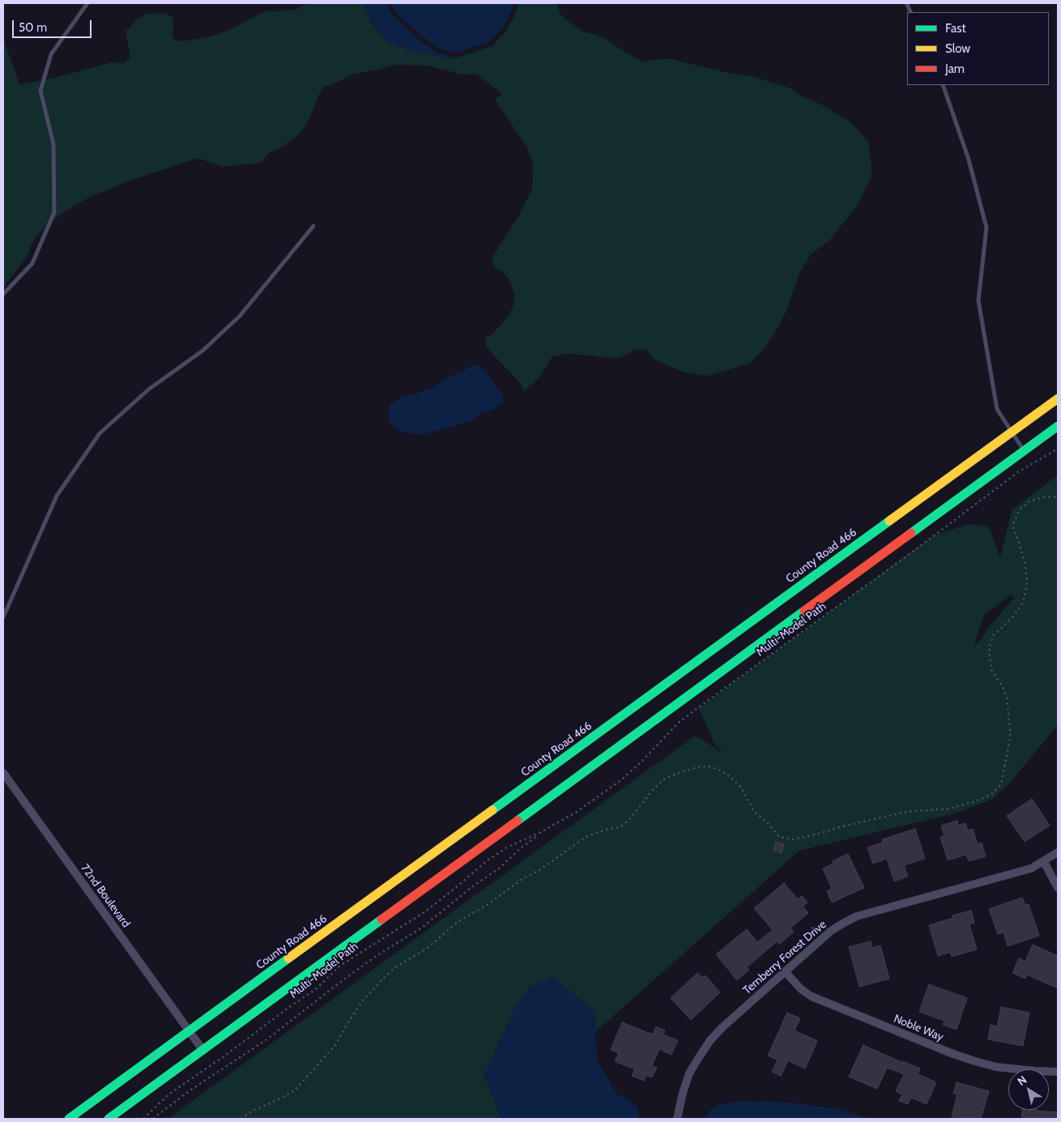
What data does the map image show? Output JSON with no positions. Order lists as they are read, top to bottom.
{
  "streets": {
    "main road": ["County Road 466"],
    "street": ["72nd Boulevard", "Ternberry Forest Drive", "Noble Way"],
    "path": ["Multi-Model Path"]
  },
  "crossings": [
    ["County Road 466", "72nd Boulevard"],
    ["Ternberry Forest Drive", "Noble Way"]
  ],
  "legend": ["Fast", "Slow", "Jam"],
  "scale_bar": "50 m",
  "north": "top left"
}
